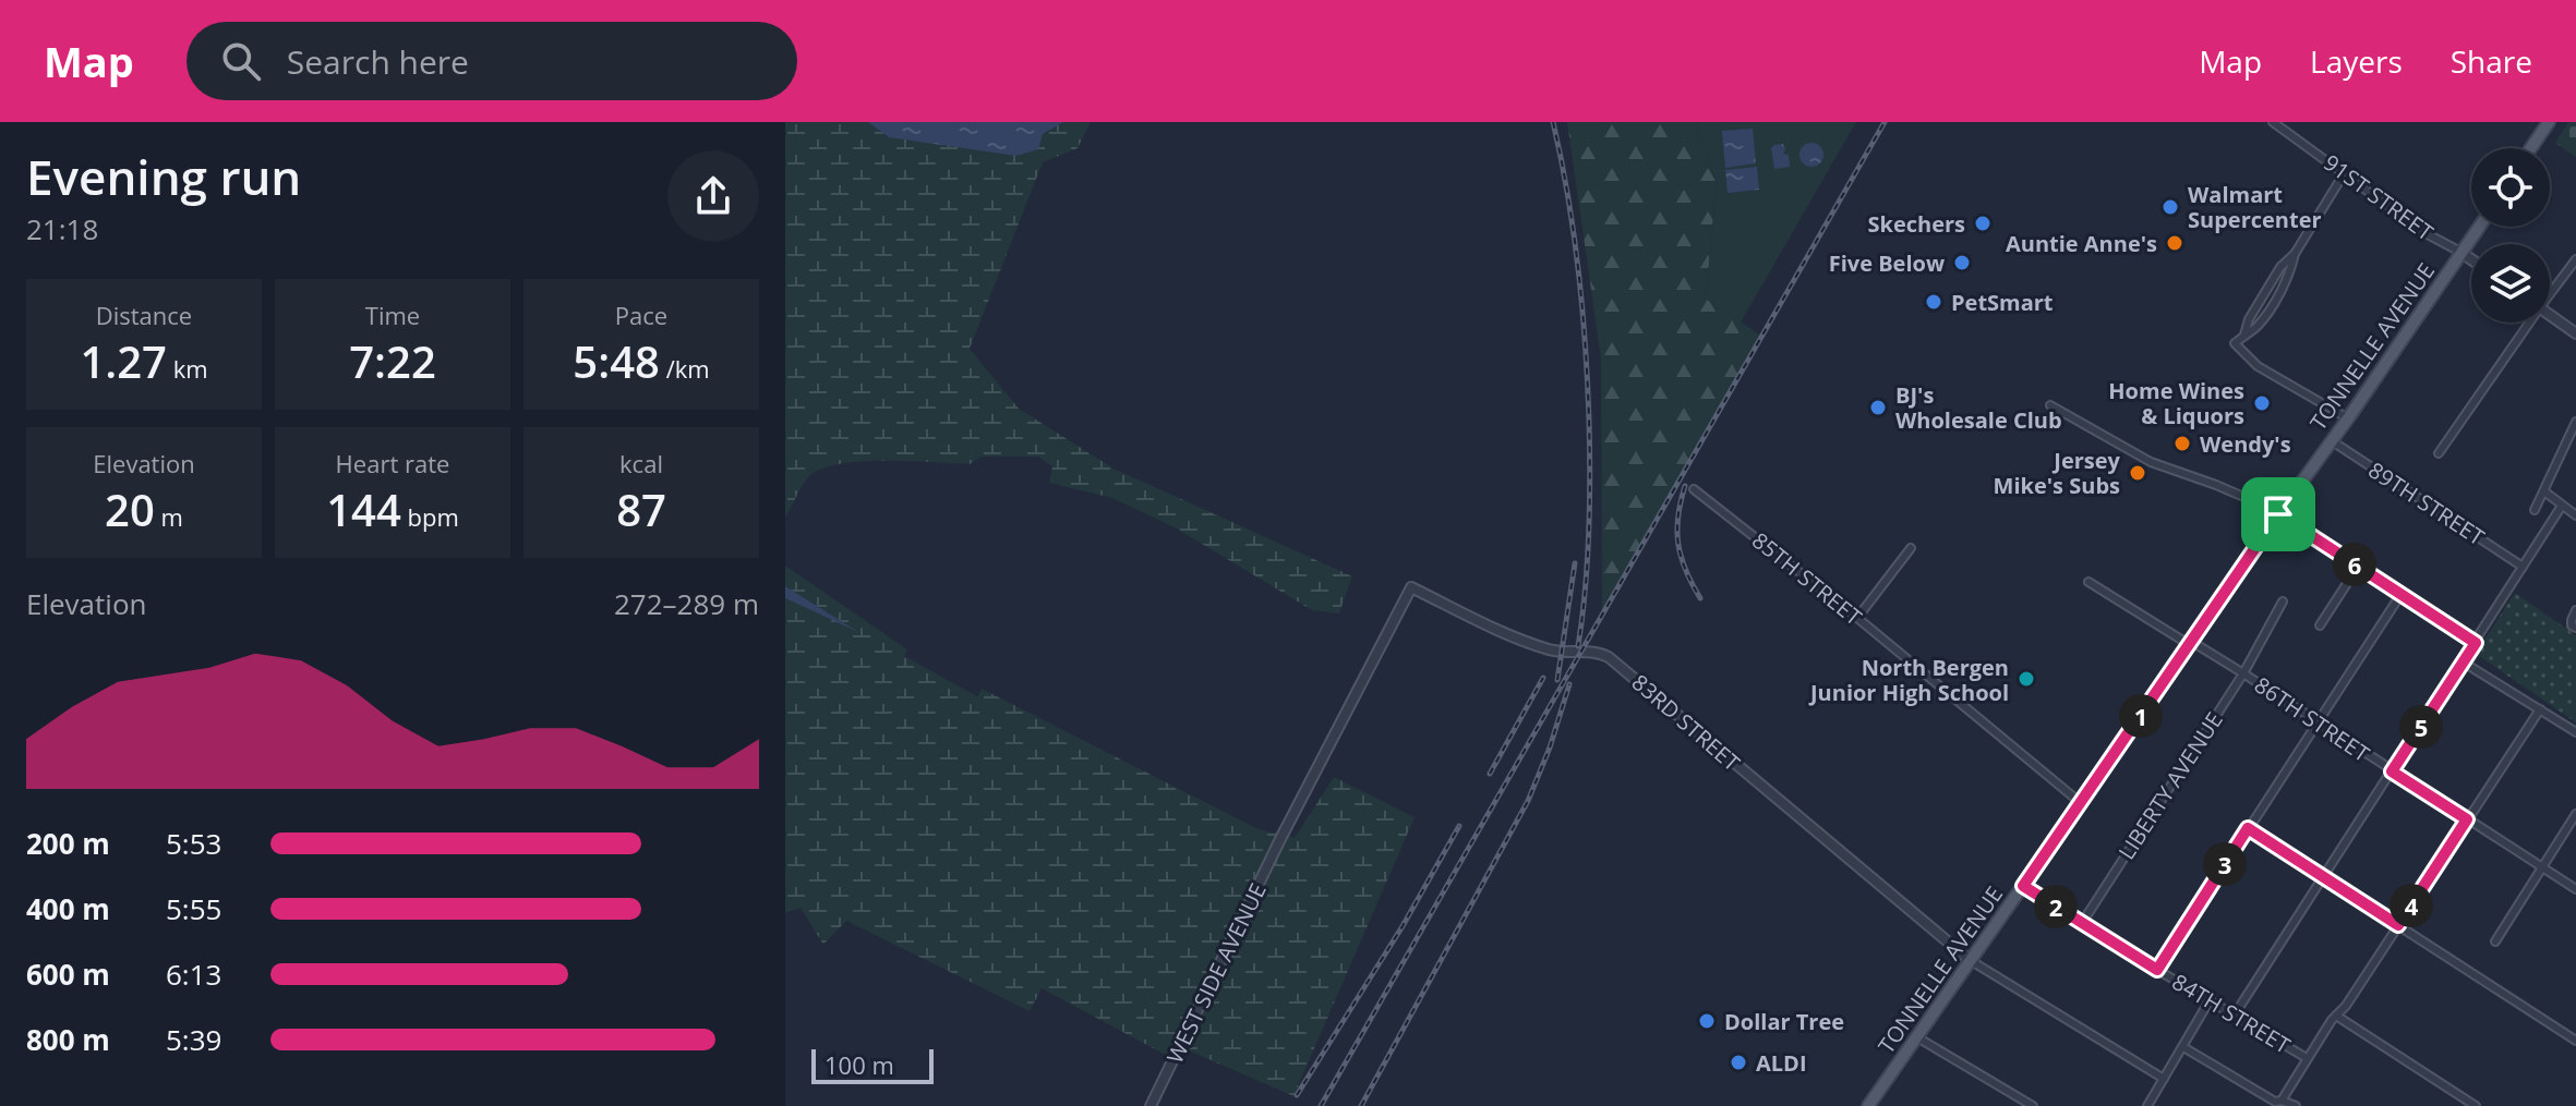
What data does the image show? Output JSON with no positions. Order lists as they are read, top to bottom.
{
  "streets": {
    "main road": ["TONNELLE AVENUE"],
    "street": [
      "91ST STREET",
      "89TH STREET",
      "85TH STREET",
      "86TH STREET",
      "83RD STREET",
      "LIBERTY AVENUE",
      "WEST SIDE AVENUE",
      "84TH STREET"
    ]
  },
  "crossings": [
    ["91ST STREET", "TONNELLE AVENUE"],
    ["TONNELLE AVENUE", "89TH STREET"],
    ["TONNELLE AVENUE", "85TH STREET"],
    ["TONNELLE AVENUE", "86TH STREET"],
    ["TONNELLE AVENUE", "83RD STREET"],
    ["TONNELLE AVENUE", "84TH STREET"],
    ["86TH STREET", "LIBERTY AVENUE"],
    ["83RD STREET", "WEST SIDE AVENUE"],
    ["LIBERTY AVENUE", "84TH STREET"]
  ],
  "places": [
    "Walmart Supercenter",
    "Skechers",
    "Auntie Anne's",
    "Five Below",
    "PetSmart",
    "Home Wines & Liquors",
    "BJ's Wholesale Club",
    "Wendy's",
    "Jersey Mike's Subs",
    "North Bergen Junior High School",
    "Dollar Tree",
    "ALDI"
  ],
  "scale_bar": "100 m",
  "page": {
    "header": "Map",
    "search": "Search here",
    "nav": ["Map", "Layers", "Share"],
    "heading": ["Evening run", "21:18"],
    "stats": [
      ["Distance", "1.27 km"],
      ["Time", "7:22"],
      ["Pace", "5:48 /km"],
      ["Elevation", "20 m"],
      ["Heart rate", "144 bpm"],
      ["kcal", "87"]
    ],
    "pins": [
      "6",
      "1",
      "5",
      "3",
      "4",
      "2"
    ],
    "chart": ["Elevation", "272–289 m"],
    "list": [
      {
        "name": "200 m",
        "note": "5:53"
      },
      {
        "name": "400 m",
        "note": "5:55"
      },
      {
        "name": "600 m",
        "note": "6:13"
      },
      {
        "name": "800 m",
        "note": "5:39"
      }
    ],
    "scale": "100 m"
  }
}
